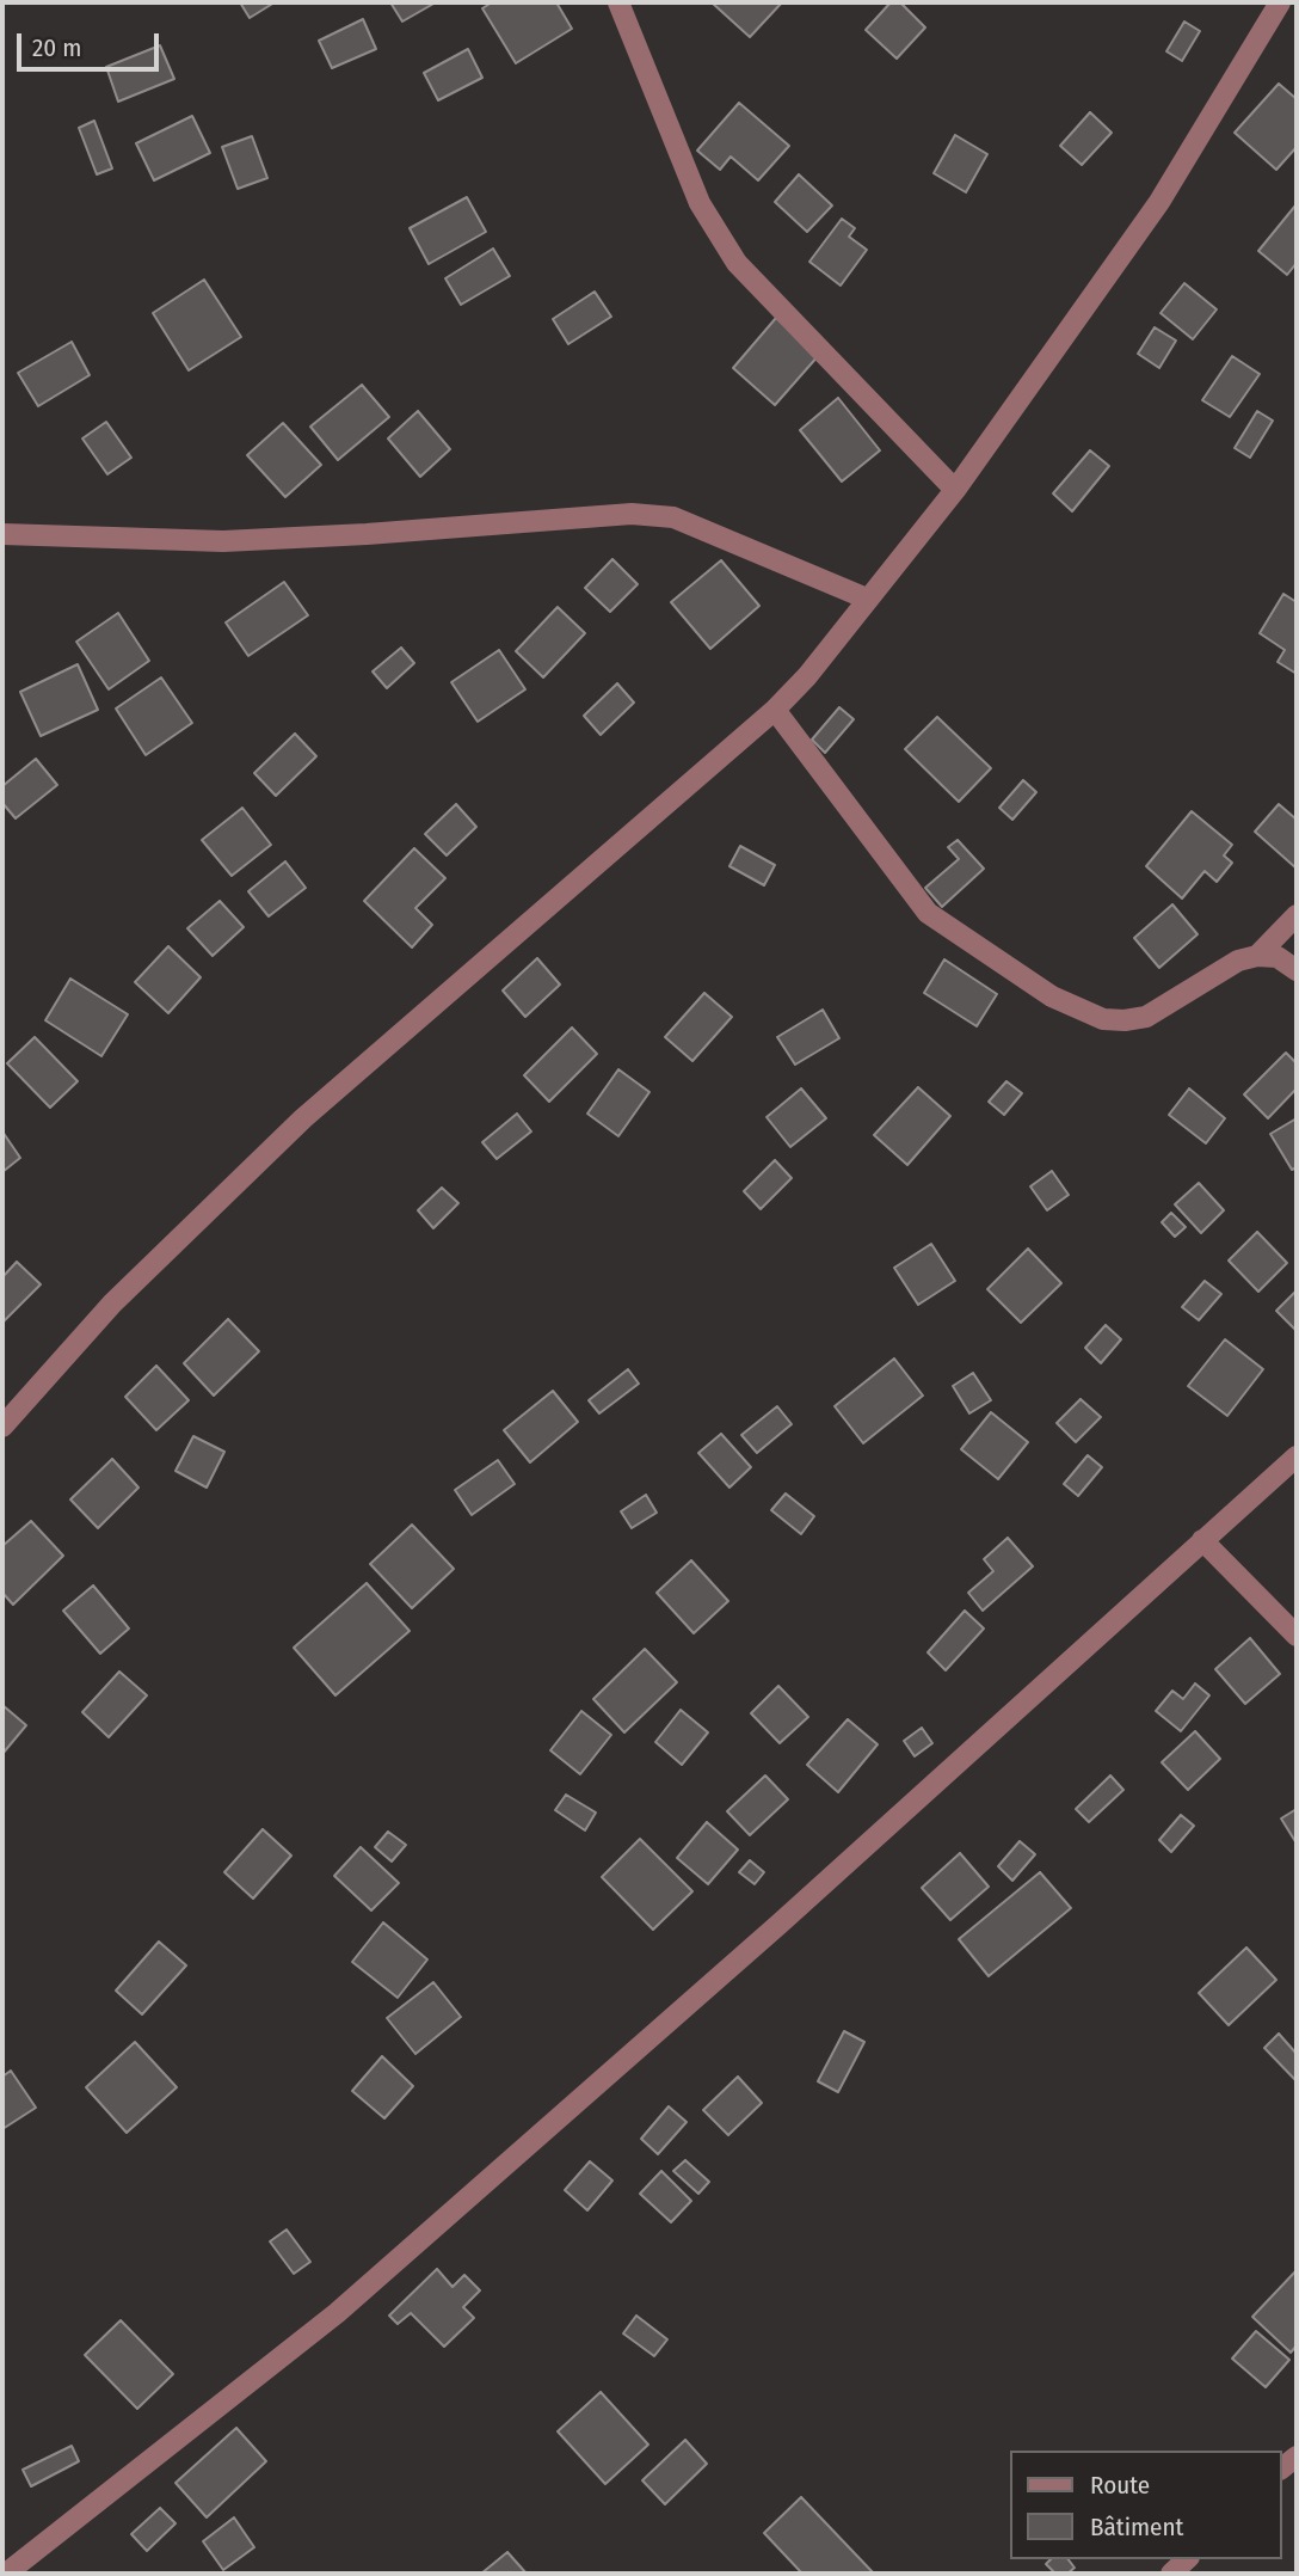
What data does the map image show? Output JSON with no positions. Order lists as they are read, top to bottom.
{
  "legend": ["Route", "Bâtiment"],
  "scale_bar": "20 m"
}
